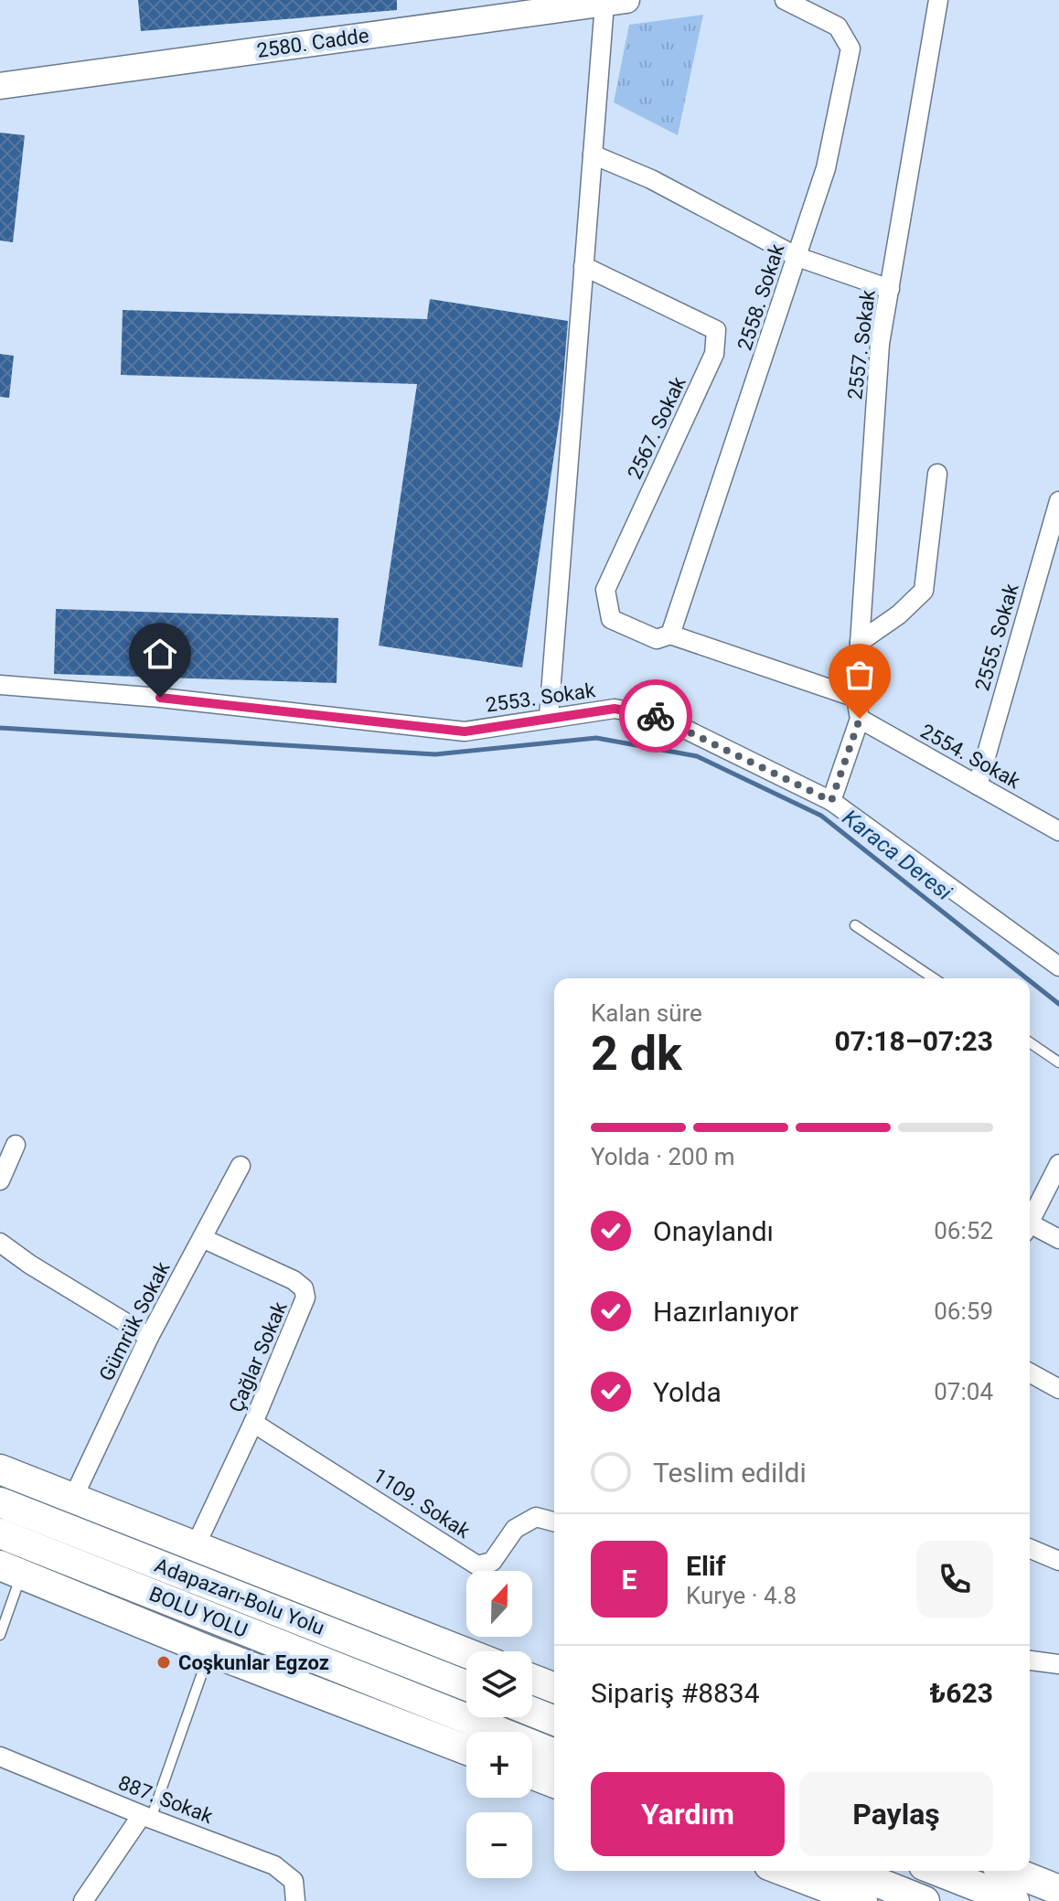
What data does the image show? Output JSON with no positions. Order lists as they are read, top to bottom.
{
  "streets": {
    "highway": ["Adapazarı-Bolu Yolu", "BOLU YOLU"],
    "main road": ["2580. Cadde"],
    "street": [
      "2558. Sokak",
      "2557. Sokak",
      "2567. Sokak",
      "2555. Sokak",
      "2553. Sokak",
      "2554. Sokak",
      "Gümrük Sokak",
      "Çağlar Sokak",
      "1109. Sokak",
      "887. Sokak"
    ]
  },
  "crossings": [
    ["2558. Sokak", "2567. Sokak"],
    ["2555. Sokak", "2554. Sokak"],
    ["Gümrük Sokak", "Çağlar Sokak"],
    ["Çağlar Sokak", "1109. Sokak"]
  ],
  "water": ["Karaca Deresi"],
  "places": ["Coşkunlar Egzoz"],
  "north": "top",
  "page": {
    "heading": ["2 dk", "Kalan süre", "07:18–07:23"],
    "panel": [
      "Elif",
      "Kurye · 4.8",
      "Sipariş #8834",
      "₺623"
    ],
    "bar": "Yolda · 200 m",
    "list": [
      ["Onaylandı", "06:52"],
      ["Hazırlanıyor", "06:59"],
      ["Yolda", "07:04"],
      "Teslim edildi"
    ],
    "round": "E",
    "map_buttons": ["+", "−"],
    "buttons": ["Yardım", "Paylaş"]
  }
}
